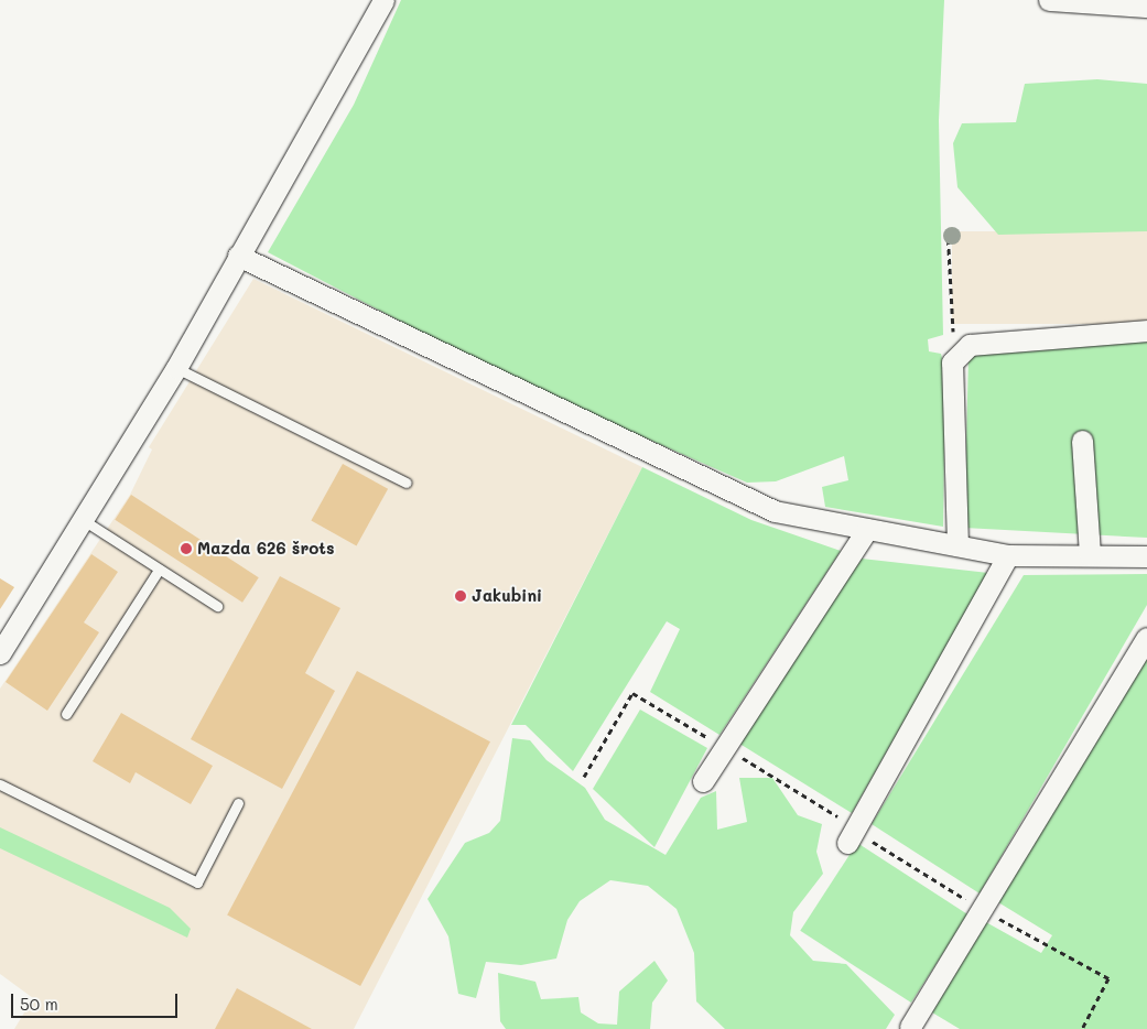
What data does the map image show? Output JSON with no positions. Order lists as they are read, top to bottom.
{
  "places": ["Mazda 626 šrots", "Jakubini"],
  "scale_bar": "50 m"
}
